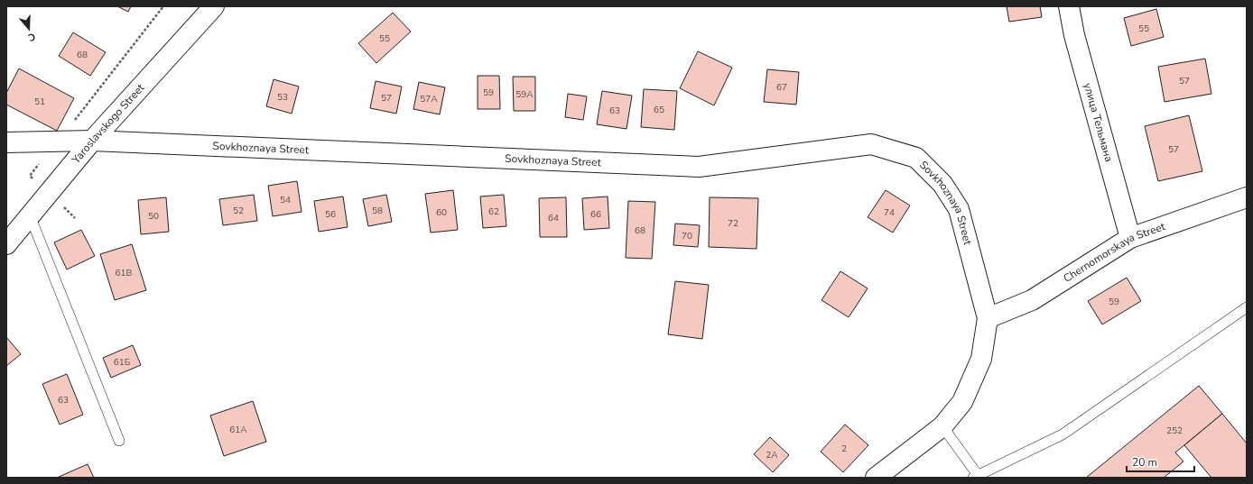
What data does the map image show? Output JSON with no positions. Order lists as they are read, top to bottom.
{
  "streets": {
    "street": [
      "улица Тельмана",
      "Yaroslavskogo Street",
      "Sovkhoznaya Street",
      "Chernomorskaya Street"
    ]
  },
  "crossings": [
    ["улица Тельмана", "Chernomorskaya Street"],
    ["Yaroslavskogo Street", "Sovkhoznaya Street"],
    ["Sovkhoznaya Street", "Chernomorskaya Street"]
  ],
  "house_numbers": [
    "55",
    "55",
    "68",
    "57",
    "67",
    "59",
    "59А",
    "53",
    "57",
    "57А",
    "51",
    "65",
    "63",
    "57",
    "54",
    "52",
    "58",
    "62",
    "60",
    "74",
    "56",
    "66",
    "50",
    "64",
    "72",
    "68",
    "70",
    "61В",
    "59",
    "61Б",
    "63",
    "61А",
    "252",
    "2",
    "2А"
  ],
  "scale_bar": "20 m",
  "north": "bottom"
}
